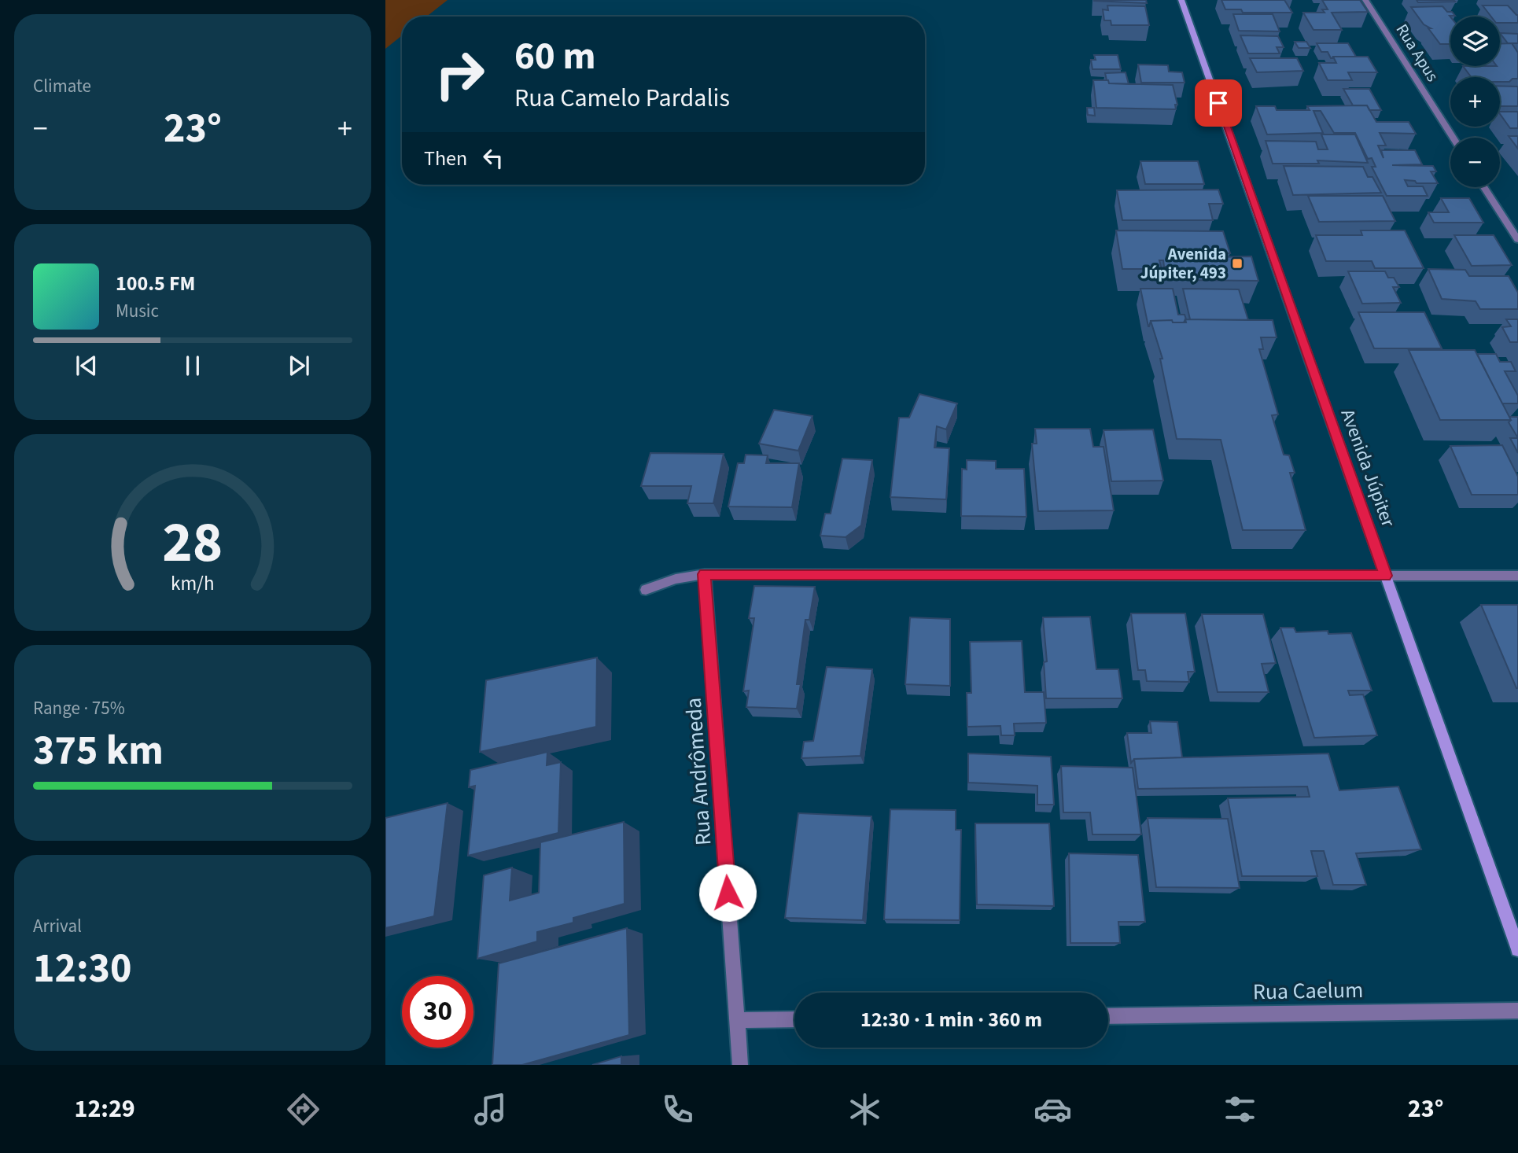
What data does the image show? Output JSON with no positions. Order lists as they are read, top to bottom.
{
  "streets": {
    "main road": ["Avenida Júpiter"],
    "street": ["Rua Apus", "Rua Andrômeda", "Rua Caelum"]
  },
  "places": {
    "transit": ["Avenida Júpiter, 493"]
  },
  "page": {
    "tile": [
      "Climate",
      ["Range · 75%", "375 km"],
      ["Arrival", "12:30"]
    ],
    "map_buttons": ["+", "−"],
    "turn": ["60 m", "Rua Camelo Pardalis"],
    "heat": ["−", "23°", "+"],
    "then": "Then",
    "song": ["100.5 FM", "Music"],
    "limit": "30",
    "trip": "12:30 · 1 min · 360 m",
    "tabs": ["12:29", "23°"],
    "gauge": ["28", "km/h"]
  }
}
